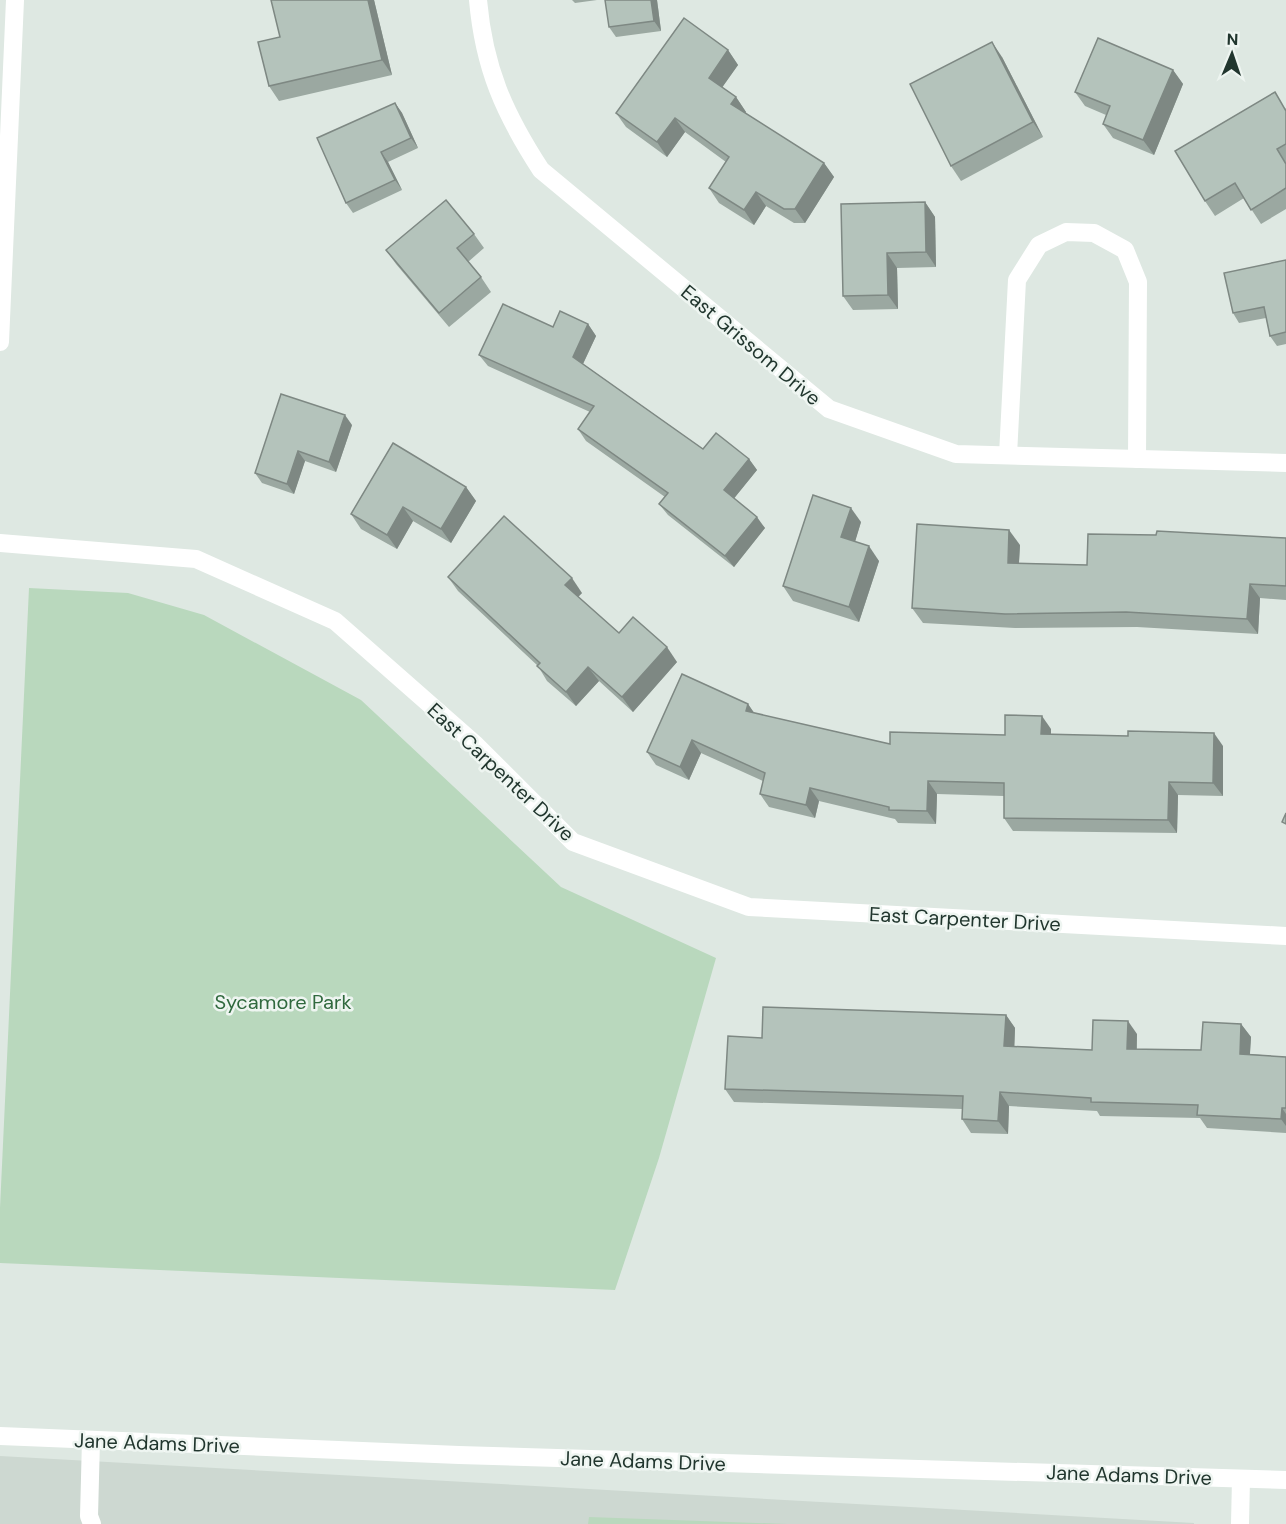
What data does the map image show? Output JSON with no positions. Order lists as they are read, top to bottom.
{
  "streets": {
    "street": ["East Grissom Drive", "East Carpenter Drive", "Jane Adams Drive"]
  },
  "parks": ["Sycamore Park"],
  "north": "top"
}
